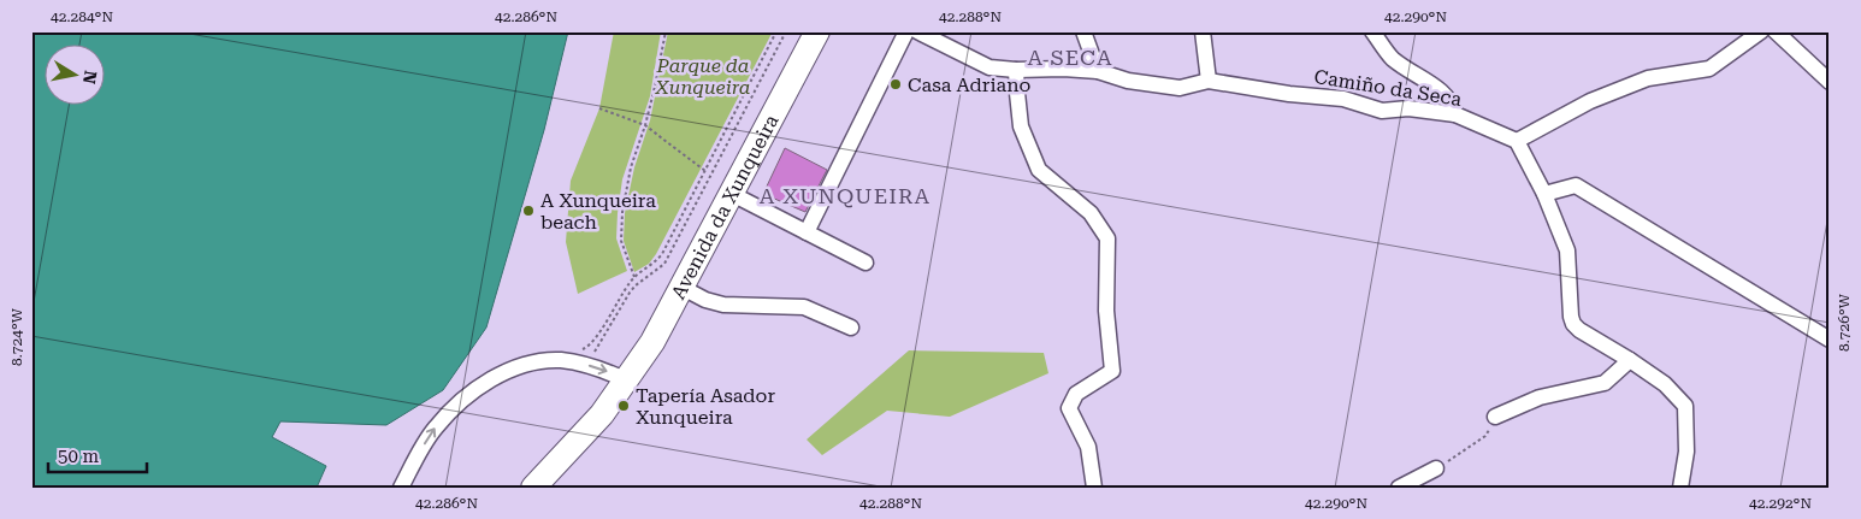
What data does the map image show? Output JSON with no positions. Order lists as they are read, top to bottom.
{
  "streets": {
    "main road": ["Avenida da Xunqueira"],
    "street": ["Camiño da Seca"]
  },
  "districts": ["A SECA", "A XUNQUEIRA"],
  "parks": ["Parque da Xunqueira"],
  "places": ["Casa Adriano", "A Xunqueira beach", "Tapería Asador Xunqueira"],
  "scale_bar": "50 m",
  "north": "right",
  "coordinates": [
    "42.284°N",
    "42.286°N",
    "42.288°N",
    "42.290°N",
    "8.726°W",
    "8.724°W",
    "42.292°N"
  ]
}
